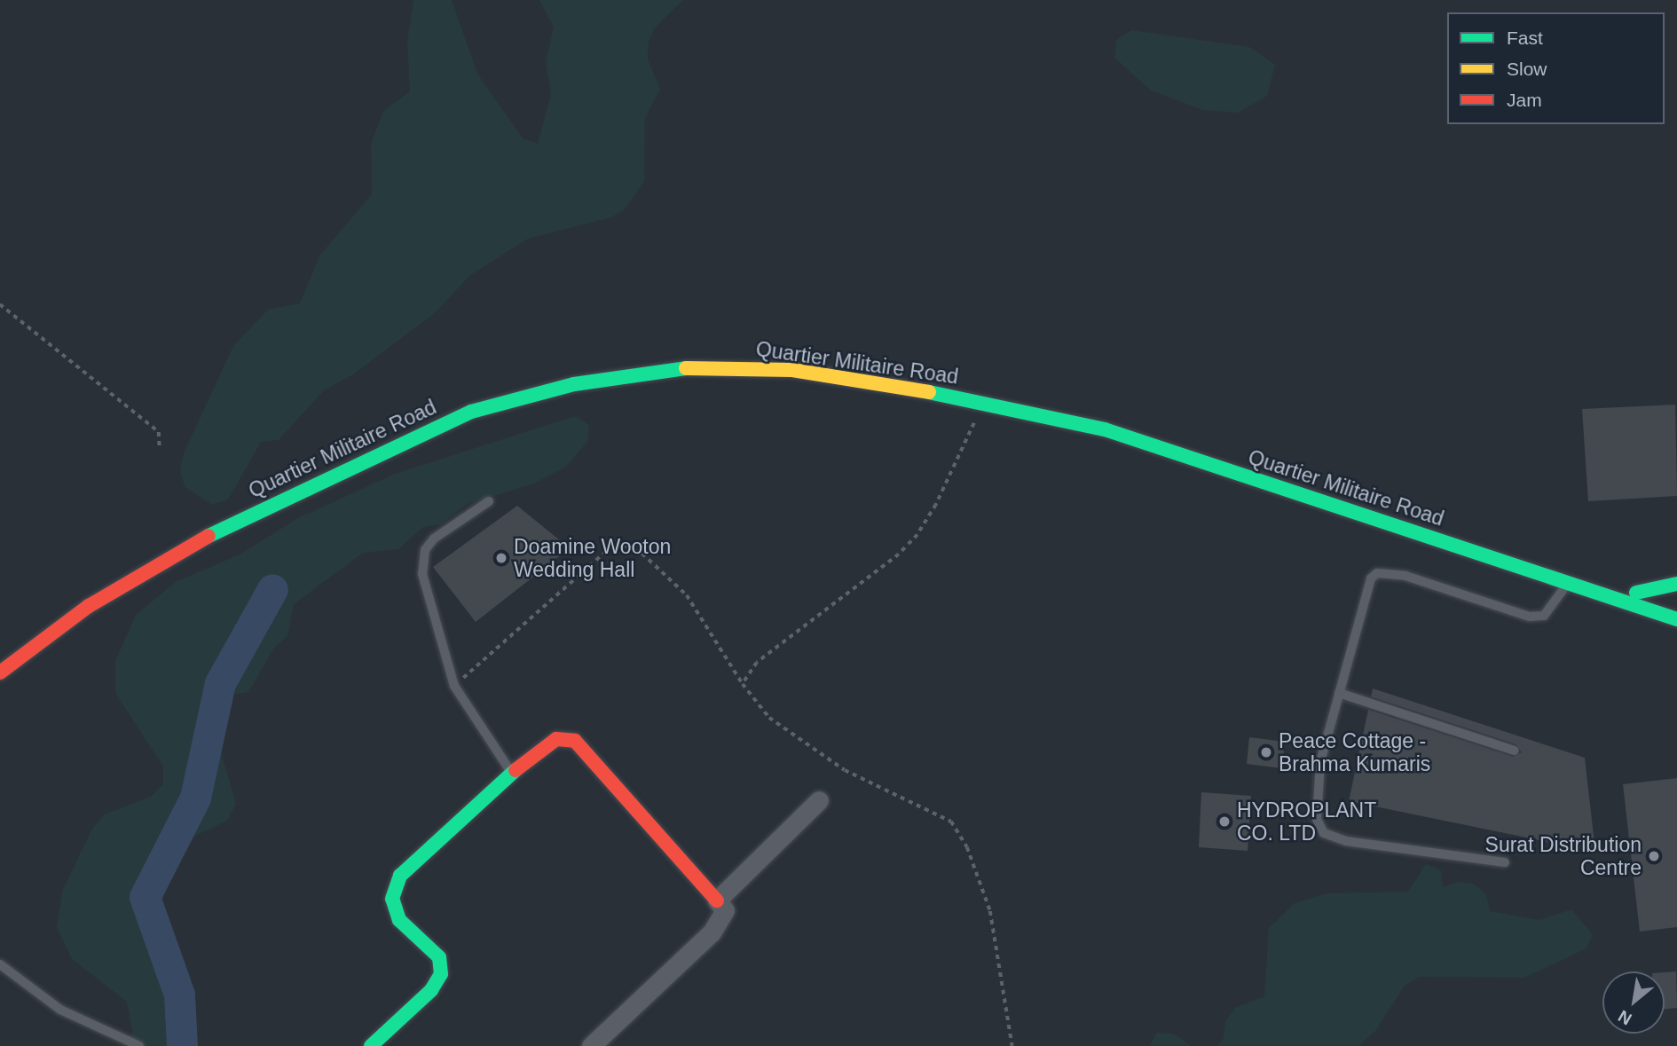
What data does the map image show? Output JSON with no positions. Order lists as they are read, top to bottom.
{
  "streets": {
    "main road": ["Quartier Militaire Road"]
  },
  "places": [
    "Doamine Wooton Wedding Hall",
    "Peace Cottage - Brahma Kumaris",
    "HYDROPLANT CO. LTD",
    "Surat Distribution Centre"
  ],
  "legend": ["Fast", "Slow", "Jam"],
  "north": "bottom left"
}
